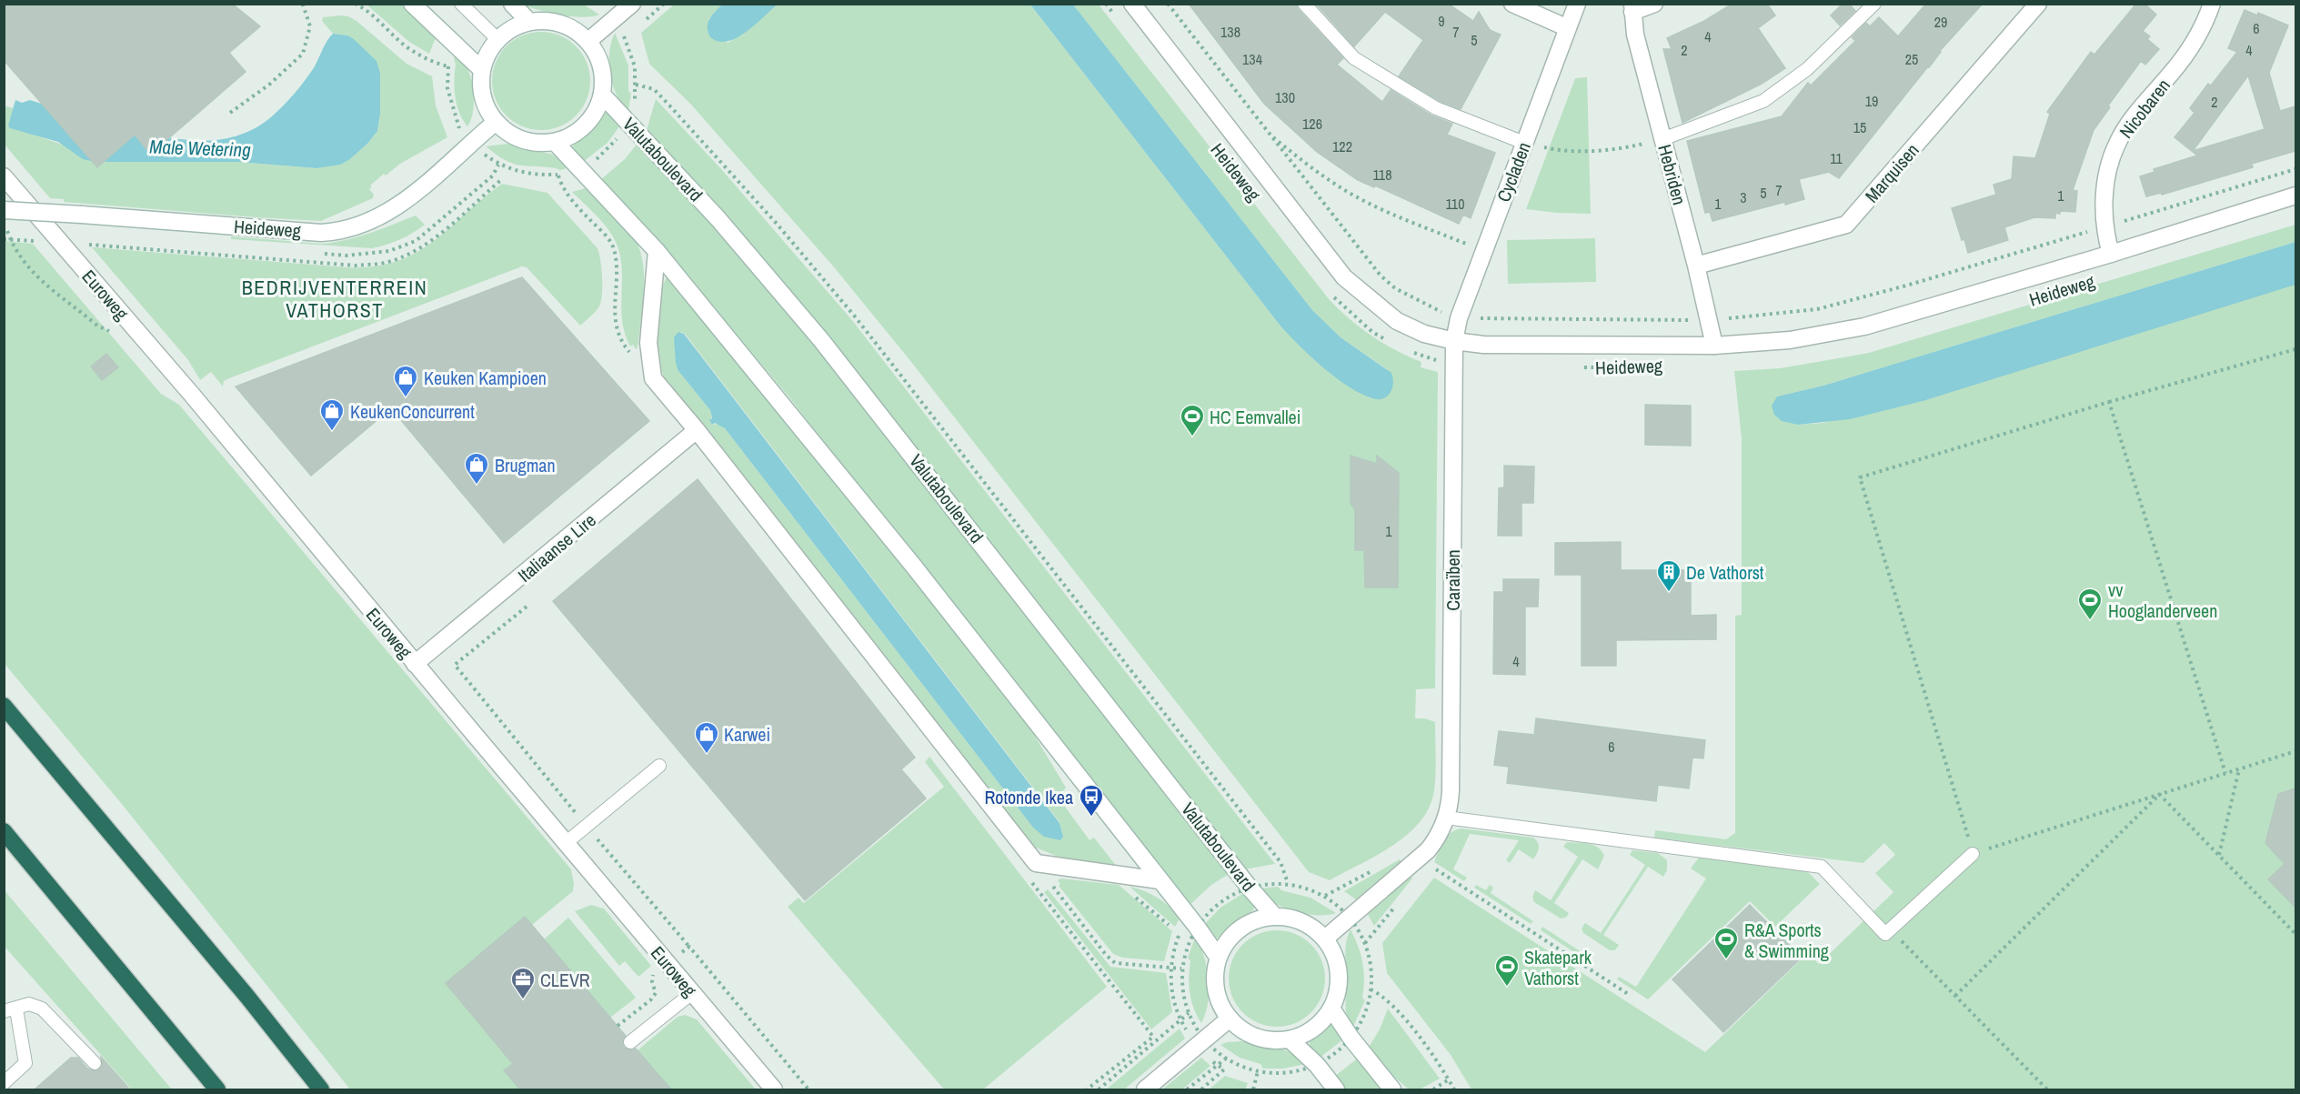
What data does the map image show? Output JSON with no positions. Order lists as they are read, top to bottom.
{
  "streets": {
    "street": [
      "Nicobaren",
      "Valutaboulevard",
      "Heideweg",
      "Cycladen",
      "Marquisen",
      "Hebriden",
      "Euroweg",
      "Italiaanse Lire",
      "Caraïben"
    ]
  },
  "crossings": [
    ["Nicobaren", "Heideweg"],
    ["Valutaboulevard", "Heideweg"],
    ["Valutaboulevard", "Caraïben"],
    ["Heideweg", "Cycladen"],
    ["Heideweg", "Hebriden"],
    ["Heideweg", "Caraïben"],
    ["Cycladen", "Caraïben"],
    ["Marquisen", "Hebriden"],
    ["Euroweg", "Italiaanse Lire"]
  ],
  "districts": ["BEDRIJVENTERREIN VATHORST"],
  "water": ["Male Wetering"],
  "places": {
    "shop": [
      "Keuken Kampioen",
      "KeukenConcurrent",
      "Brugman",
      "Karwei"
    ],
    "sports": [
      "HC Eemvallei",
      "vv Hooglanderveen",
      "R&A Sports & Swimming",
      "Skatepark Vathorst"
    ],
    "building": ["De Vathorst"],
    "bus stop": ["Rotonde Ikea"],
    "office": ["CLEVR"]
  },
  "house_numbers": [
    "9",
    "29",
    "6",
    "138",
    "7",
    "4",
    "5",
    "2",
    "4",
    "134",
    "25",
    "130",
    "19",
    "2",
    "126",
    "15",
    "122",
    "11",
    "118",
    "7",
    "5",
    "1",
    "3",
    "110",
    "1",
    "1",
    "4",
    "6"
  ]
}
